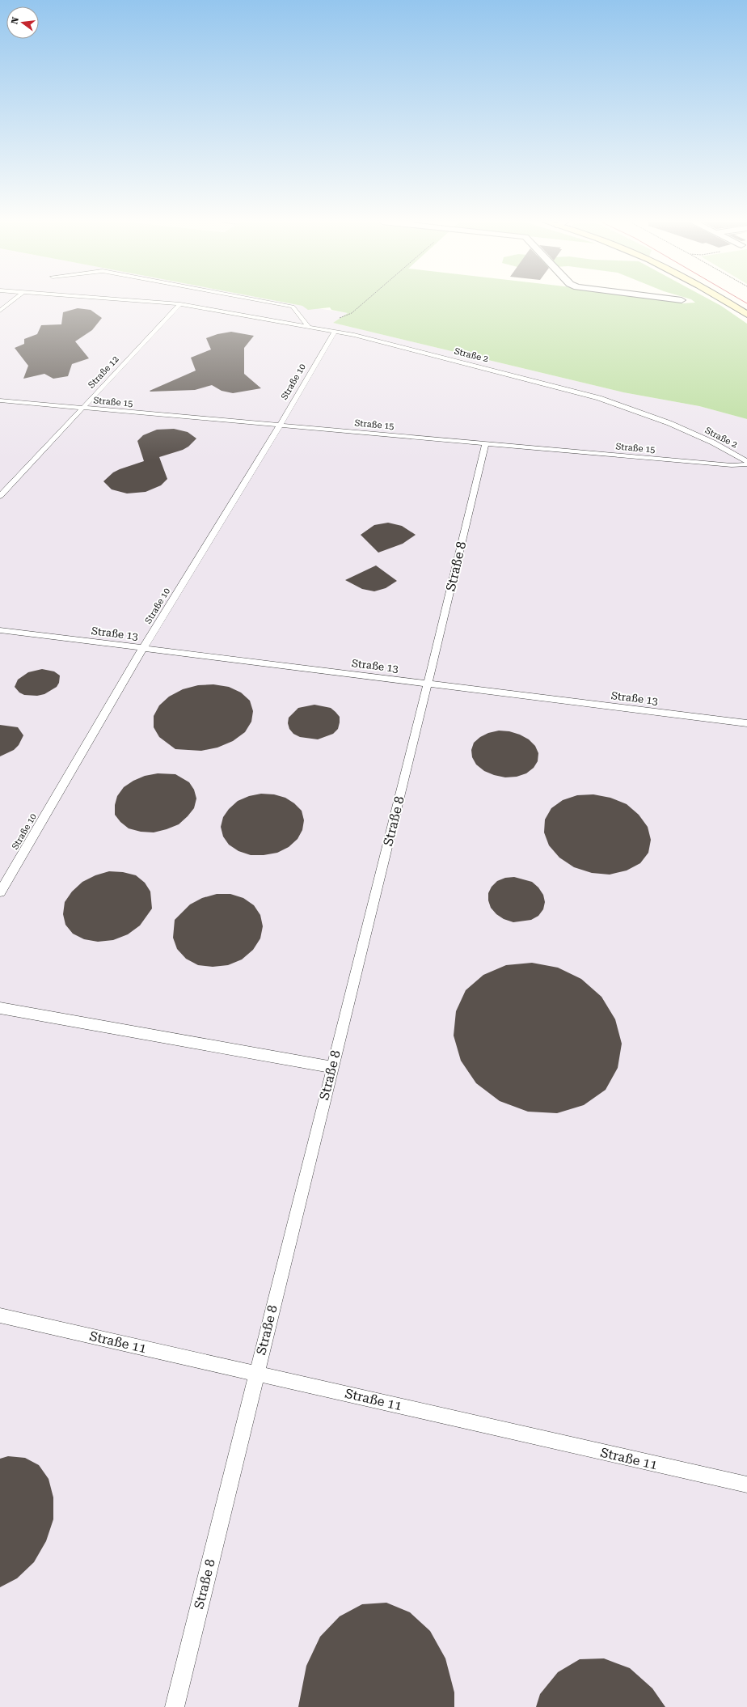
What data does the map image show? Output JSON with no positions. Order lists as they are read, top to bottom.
{
  "streets": {
    "lane": [
      "Straße 2",
      "Straße 12",
      "Straße 10",
      "Straße 15",
      "Straße 8",
      "Straße 13",
      "Straße 11"
    ]
  },
  "crossings": [
    ["Straße 2", "Straße 12"],
    ["Straße 2", "Straße 10"],
    ["Straße 12", "Straße 15"],
    ["Straße 10", "Straße 15"],
    ["Straße 10", "Straße 13"],
    ["Straße 15", "Straße 8"],
    ["Straße 8", "Straße 13"],
    ["Straße 8", "Straße 11"]
  ],
  "north": "left"
}
